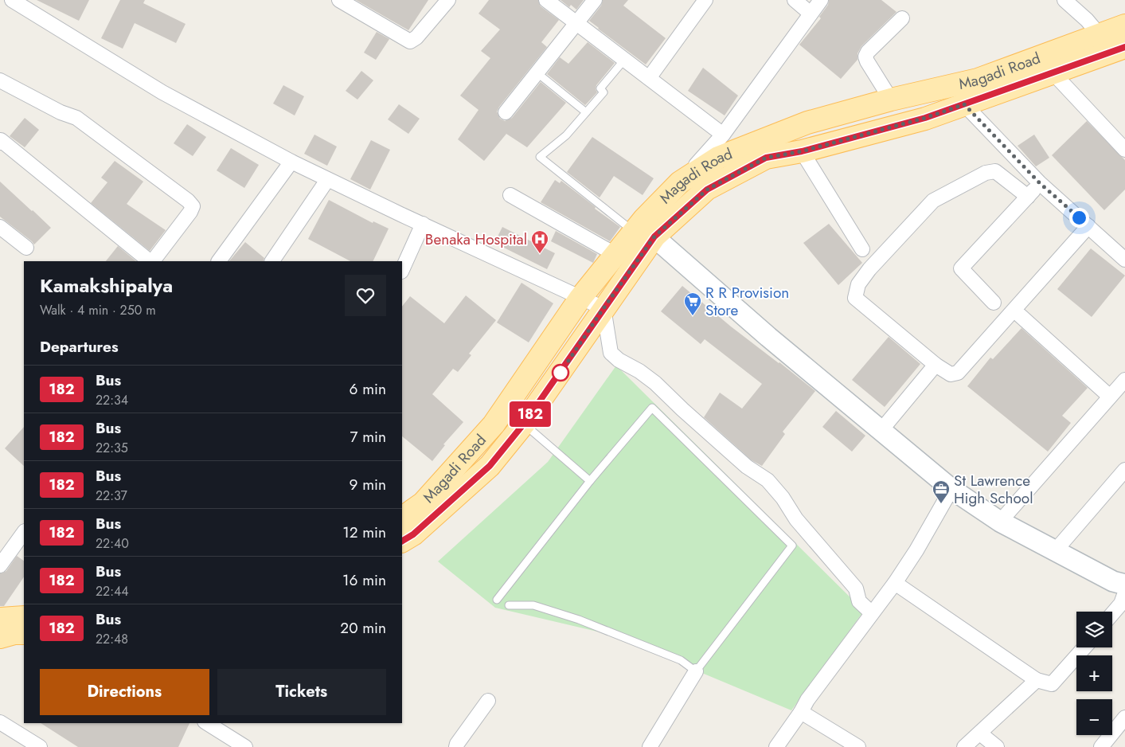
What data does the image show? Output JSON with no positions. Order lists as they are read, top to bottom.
{
  "streets": {
    "main road": ["Magadi Road"]
  },
  "places": {
    "hospital": ["Benaka Hospital"],
    "supermarket": ["R R Provision Store"],
    "office": ["St Lawrence High School"]
  },
  "lines": ["bus line 182"],
  "page": {
    "on_map": "182",
    "heading": [
      ["Kamakshipalya", "Walk · 4 min · 250 m"],
      "Departures"
    ],
    "list": [
      {
        "mark": "182",
        "name": "Bus",
        "note": "22:34",
        "value": "6 min"
      },
      {
        "mark": "182",
        "name": "Bus",
        "note": "22:35",
        "value": "7 min"
      },
      {
        "mark": "182",
        "name": "Bus",
        "note": "22:37",
        "value": "9 min"
      },
      {
        "mark": "182",
        "name": "Bus",
        "note": "22:40",
        "value": "12 min"
      },
      {
        "mark": "182",
        "name": "Bus",
        "note": "22:44",
        "value": "16 min"
      },
      {
        "mark": "182",
        "name": "Bus",
        "note": "22:48",
        "value": "20 min"
      }
    ],
    "map_buttons": ["+", "−"],
    "buttons": ["Directions", "Tickets"]
  }
}
